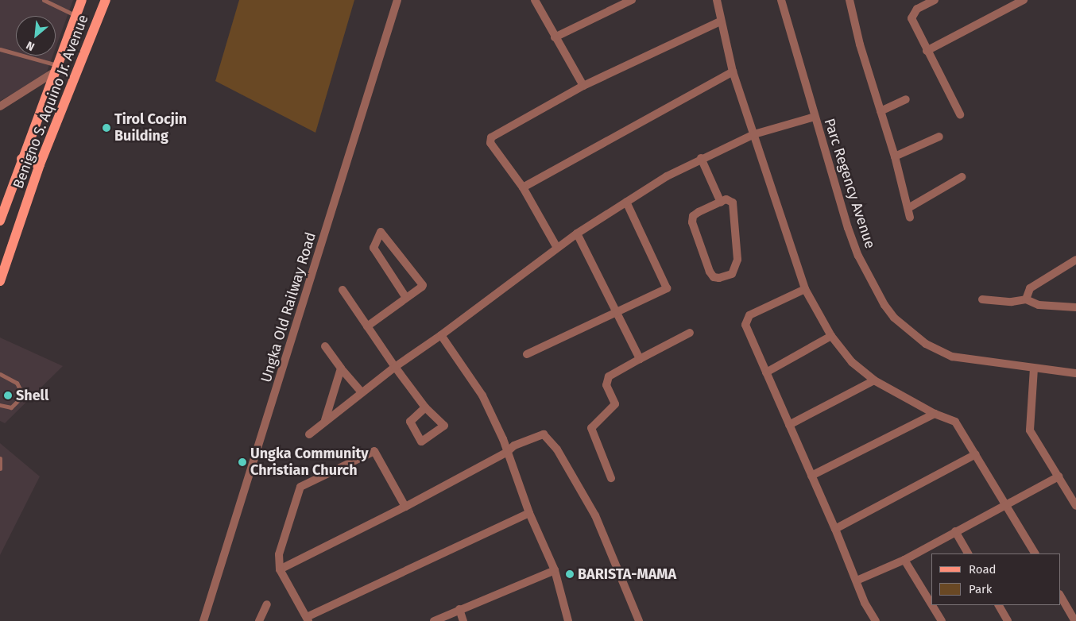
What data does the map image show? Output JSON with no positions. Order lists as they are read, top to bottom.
{
  "streets": {
    "main road": ["Benigno S. Aquino Jr. Avenue"],
    "street": ["Parc Regency Avenue", "Ungka Old Railway Road"]
  },
  "places": [
    "Tirol Cocjin Building",
    "Shell",
    "Ungka Community Christian Church",
    "BARISTA-MAMA"
  ],
  "legend": ["Road", "Park"],
  "north": "bottom left"
}
